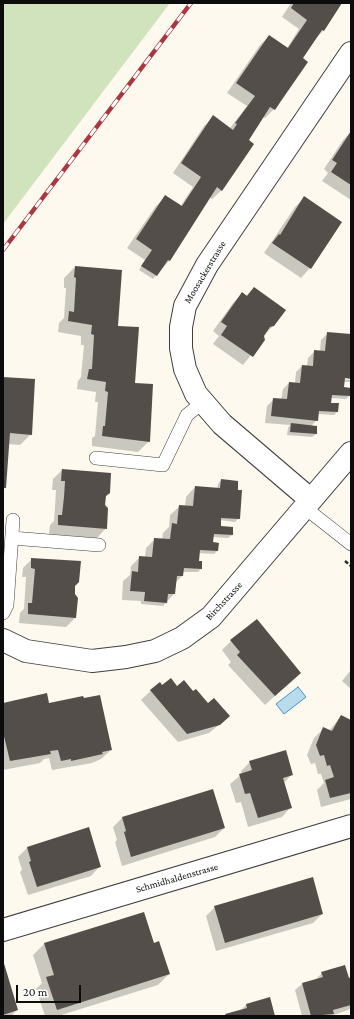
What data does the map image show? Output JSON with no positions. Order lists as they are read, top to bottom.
{
  "streets": {
    "street": ["Moosackerstrasse", "Birchstrasse", "Schmidhaldenstrasse"]
  },
  "crossings": [
    ["Moosackerstrasse", "Birchstrasse"]
  ],
  "scale_bar": "20 m"
}
